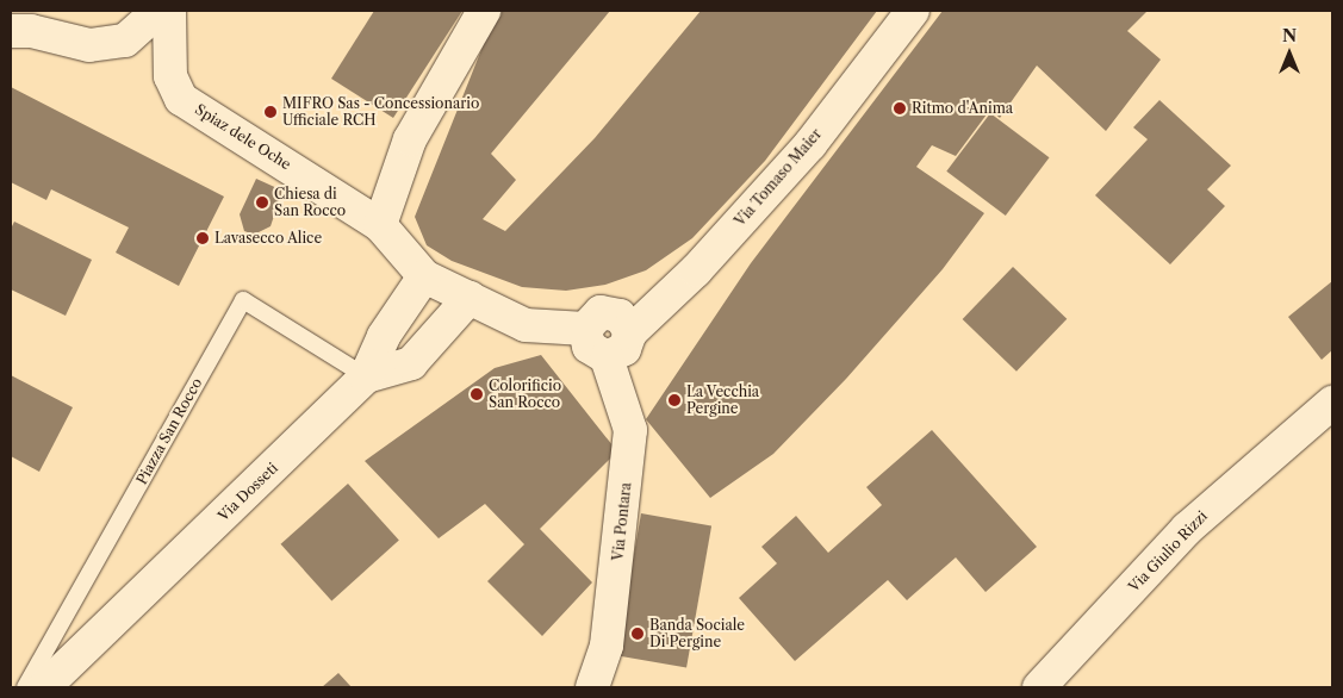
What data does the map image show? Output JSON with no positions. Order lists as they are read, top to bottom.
{
  "streets": {
    "street": [
      "Spiaz dele Oche",
      "Via Tomaso Maier",
      "Via Dosseti",
      "Via Pontara",
      "Via Giulio Rizzi"
    ],
    "lane": ["Piazza San Rocco"]
  },
  "crossings": [
    ["Via Tomaso Maier", "Via Pontara"],
    ["Piazza San Rocco", "Via Dosseti"]
  ],
  "places": [
    "Ritmo d'Anima",
    "MIFRO Sas - Concessionario Ufficiale RCH",
    "Chiesa di San Rocco",
    "Lavasecco Alice",
    "Colorificio San Rocco",
    "La Vecchia Pergine",
    "Banda Sociale Di Pergine"
  ],
  "north": "top"
}
